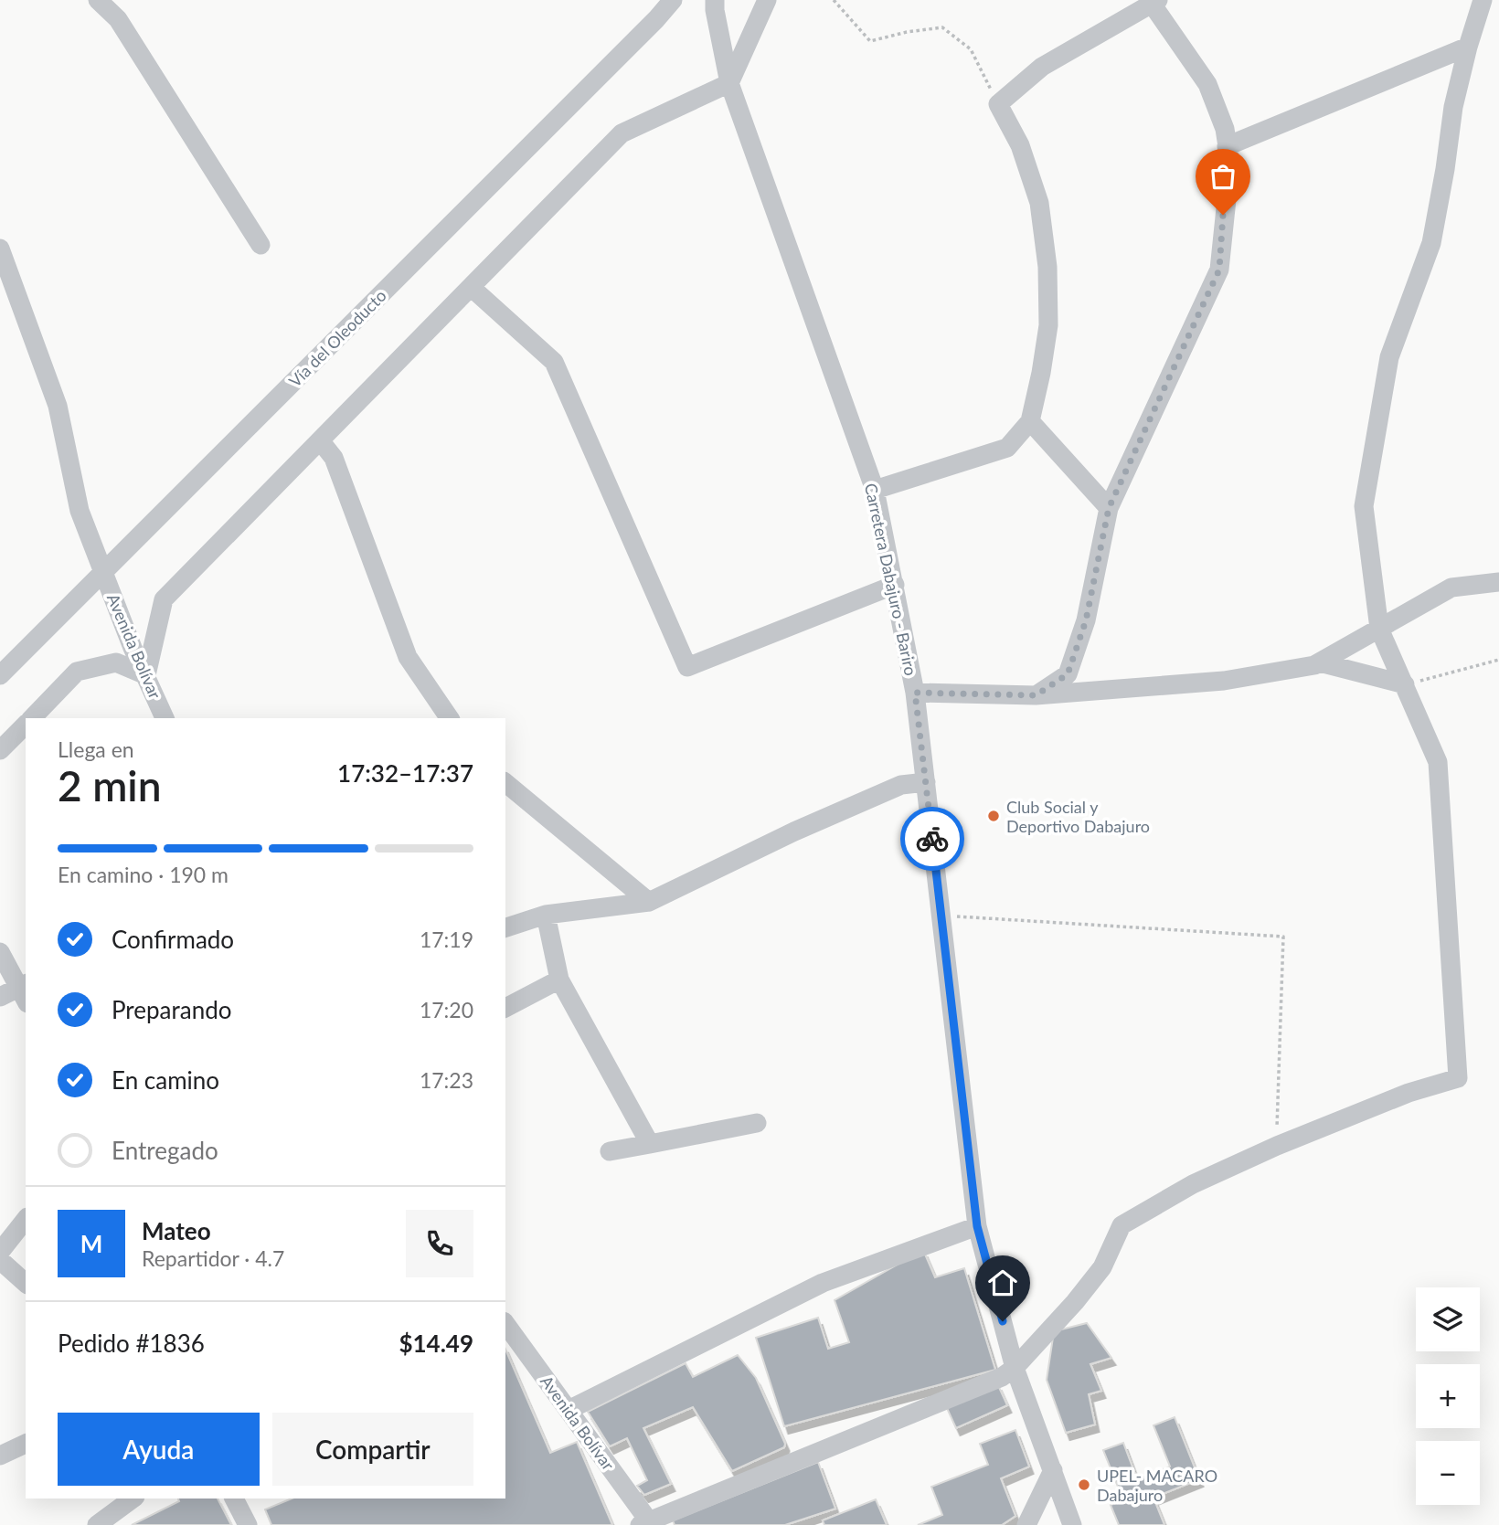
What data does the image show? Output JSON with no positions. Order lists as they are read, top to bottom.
{
  "streets": {
    "street": ["Vía del Oleoducto", "Carretera Dabajuro - Bariro", "Avenida Bolívar"]
  },
  "crossings": [
    ["Vía del Oleoducto", "Avenida Bolívar"]
  ],
  "places": ["Club Social y Deportivo Dabajuro", "UPEL- MACARO Dabajuro"],
  "page": {
    "heading": ["2 min", "Llega en", "17:32–17:37"],
    "panel": [
      "Mateo",
      "Repartidor · 4.7",
      "Pedido #1836",
      "$14.49"
    ],
    "bar": "En camino · 190 m",
    "list": [
      ["Confirmado", "17:19"],
      ["Preparando", "17:20"],
      ["En camino", "17:23"],
      "Entregado"
    ],
    "round": "M",
    "map_buttons": ["+", "−"],
    "buttons": ["Ayuda", "Compartir"]
  }
}
